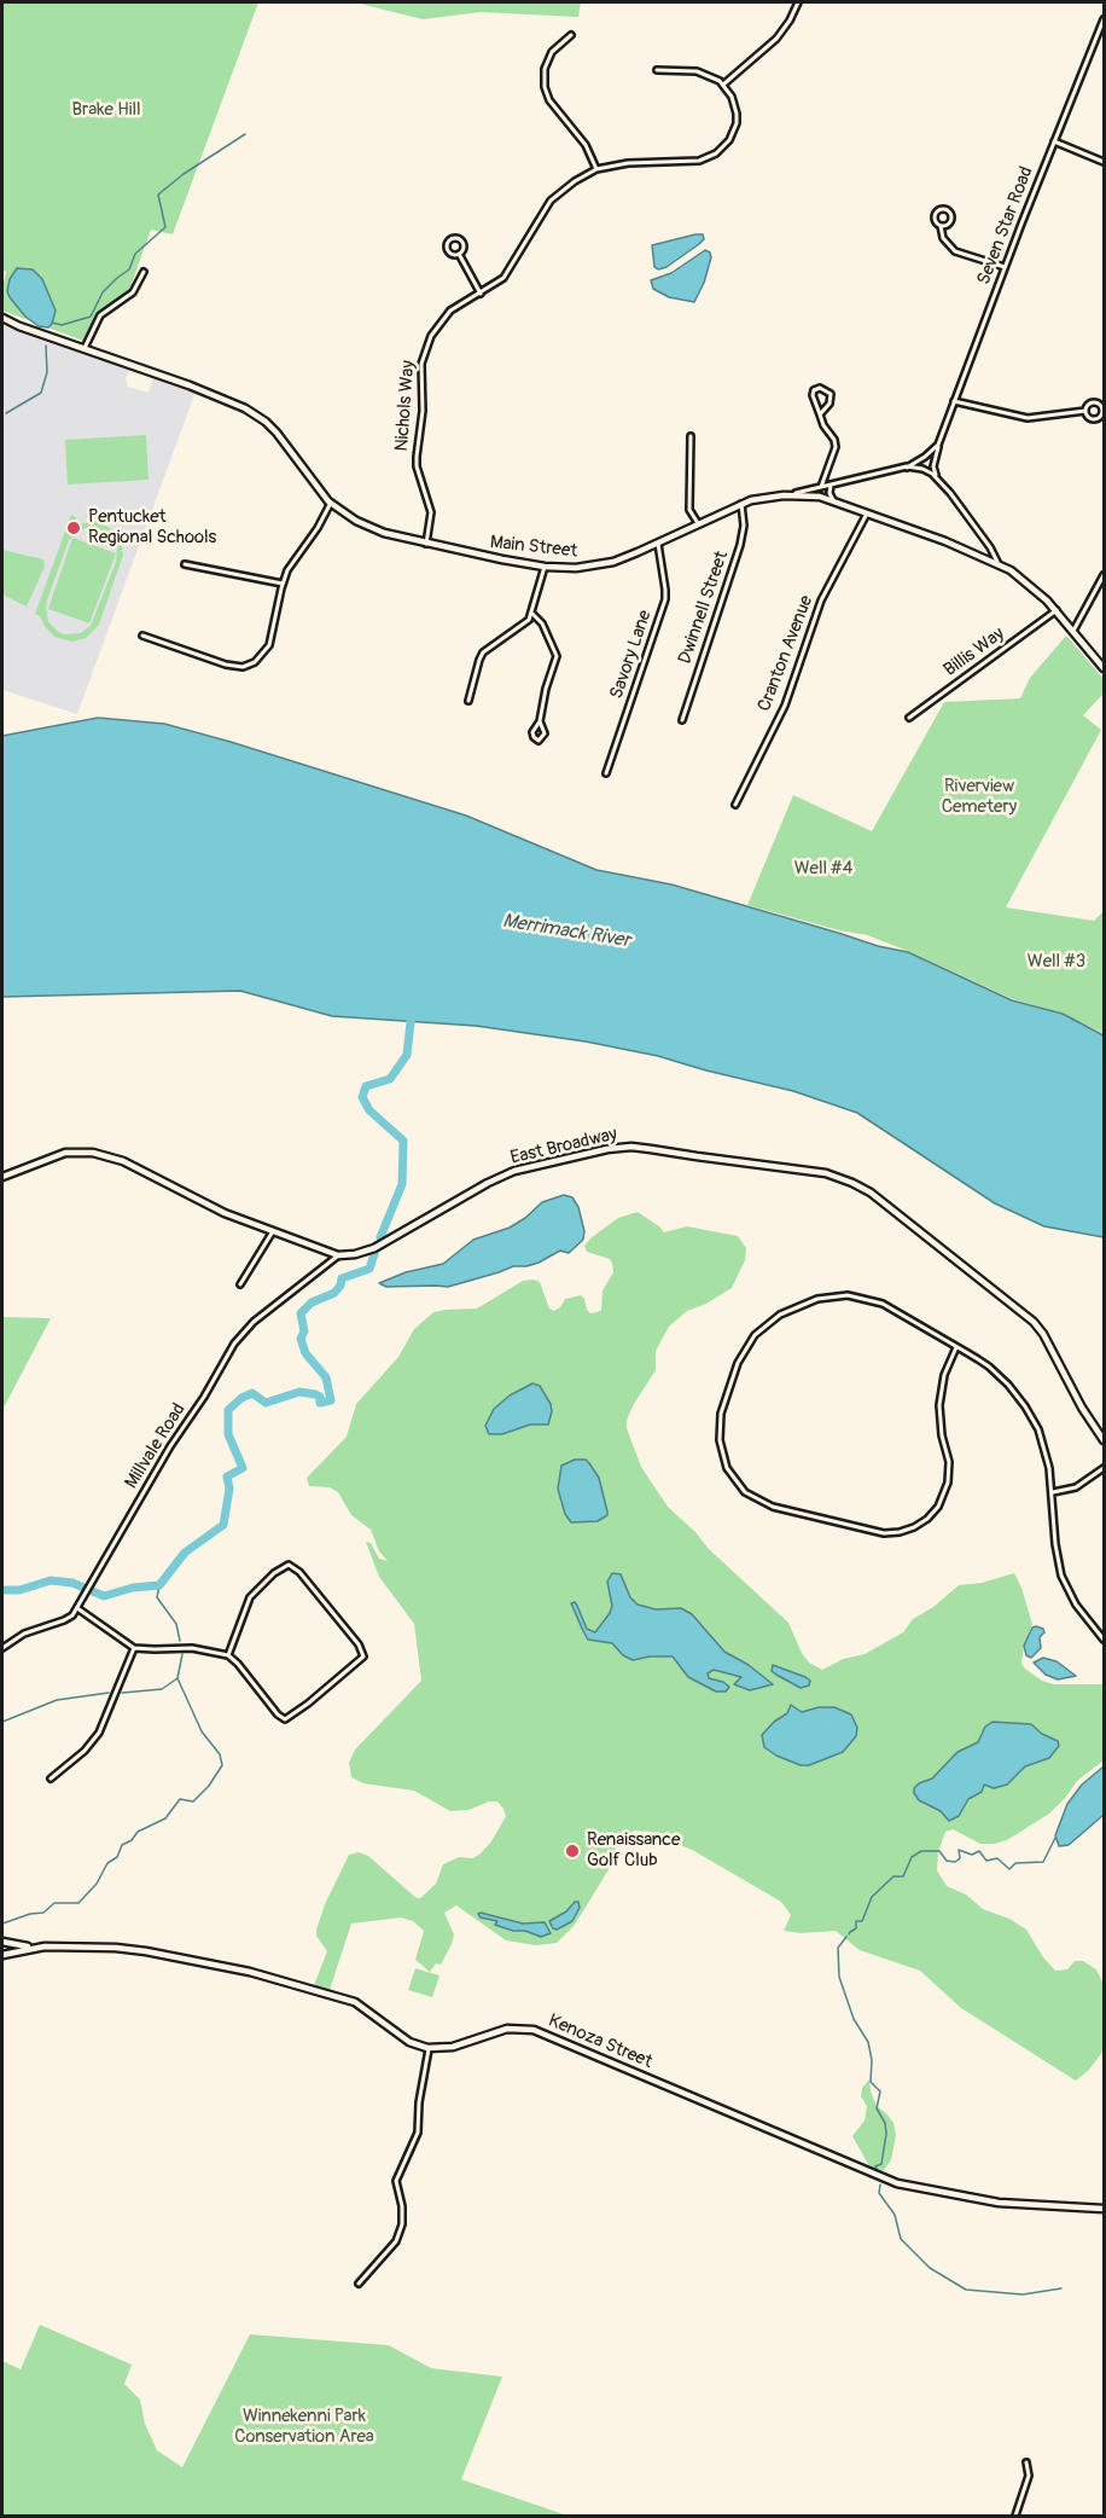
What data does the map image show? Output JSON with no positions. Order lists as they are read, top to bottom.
{
  "streets": {
    "street": [
      "Seven Star Road",
      "Nichols Way",
      "Main Street",
      "Dwinnell Street",
      "Billis Way",
      "Cranton Avenue",
      "Savory Lane",
      "East Broadway",
      "Millvale Road",
      "Kenoza Street"
    ]
  },
  "crossings": [
    ["Nichols Way", "Main Street"],
    ["Main Street", "Dwinnell Street"],
    ["Main Street", "Billis Way"],
    ["Main Street", "Cranton Avenue"],
    ["Main Street", "Savory Lane"],
    ["East Broadway", "Millvale Road"]
  ],
  "water": ["Merrimack River"],
  "parks": [
    "Brake Hill",
    "Riverview Cemetery",
    "Well #4",
    "Well #3",
    "Winnekenni Park Conservation Area"
  ],
  "places": ["Pentucket Regional Schools", "Renaissance Golf Club"]
}
